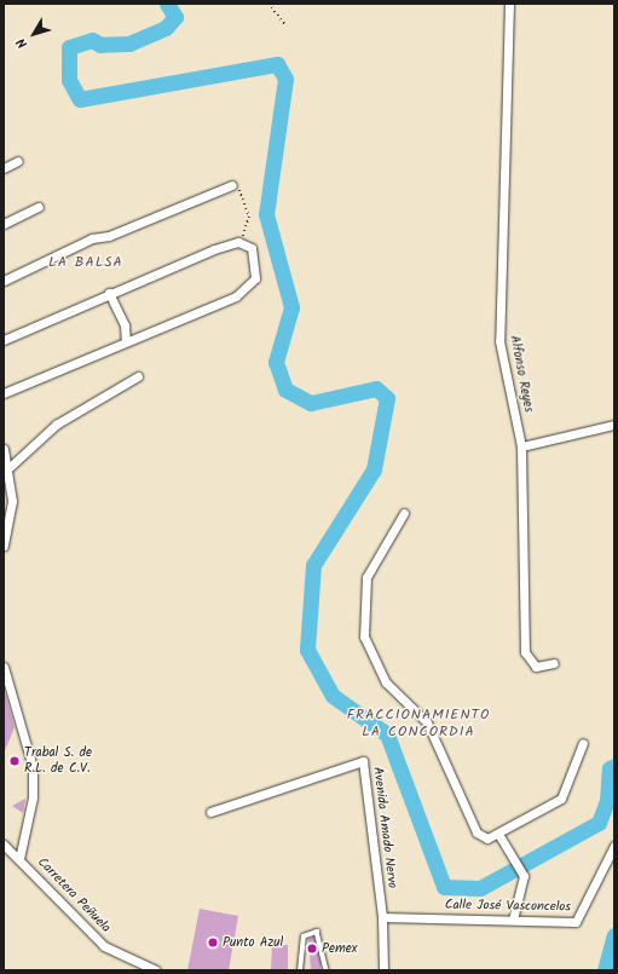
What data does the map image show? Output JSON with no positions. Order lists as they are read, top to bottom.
{
  "streets": {
    "street": [
      "Alfonso Reyes",
      "Avenida Amado Nervo",
      "Carretera Peñuela",
      "Calle José Vasconcelos"
    ]
  },
  "crossings": [
    ["Avenida Amado Nervo", "Calle José Vasconcelos"]
  ],
  "districts": ["LA BALSA", "FRACCIONAMIENTO LA CONCORDIA"],
  "places": ["Trabal S. de R.L. de C.V.", "Punto Azul", "Pemex"],
  "north": "bottom left"
}
